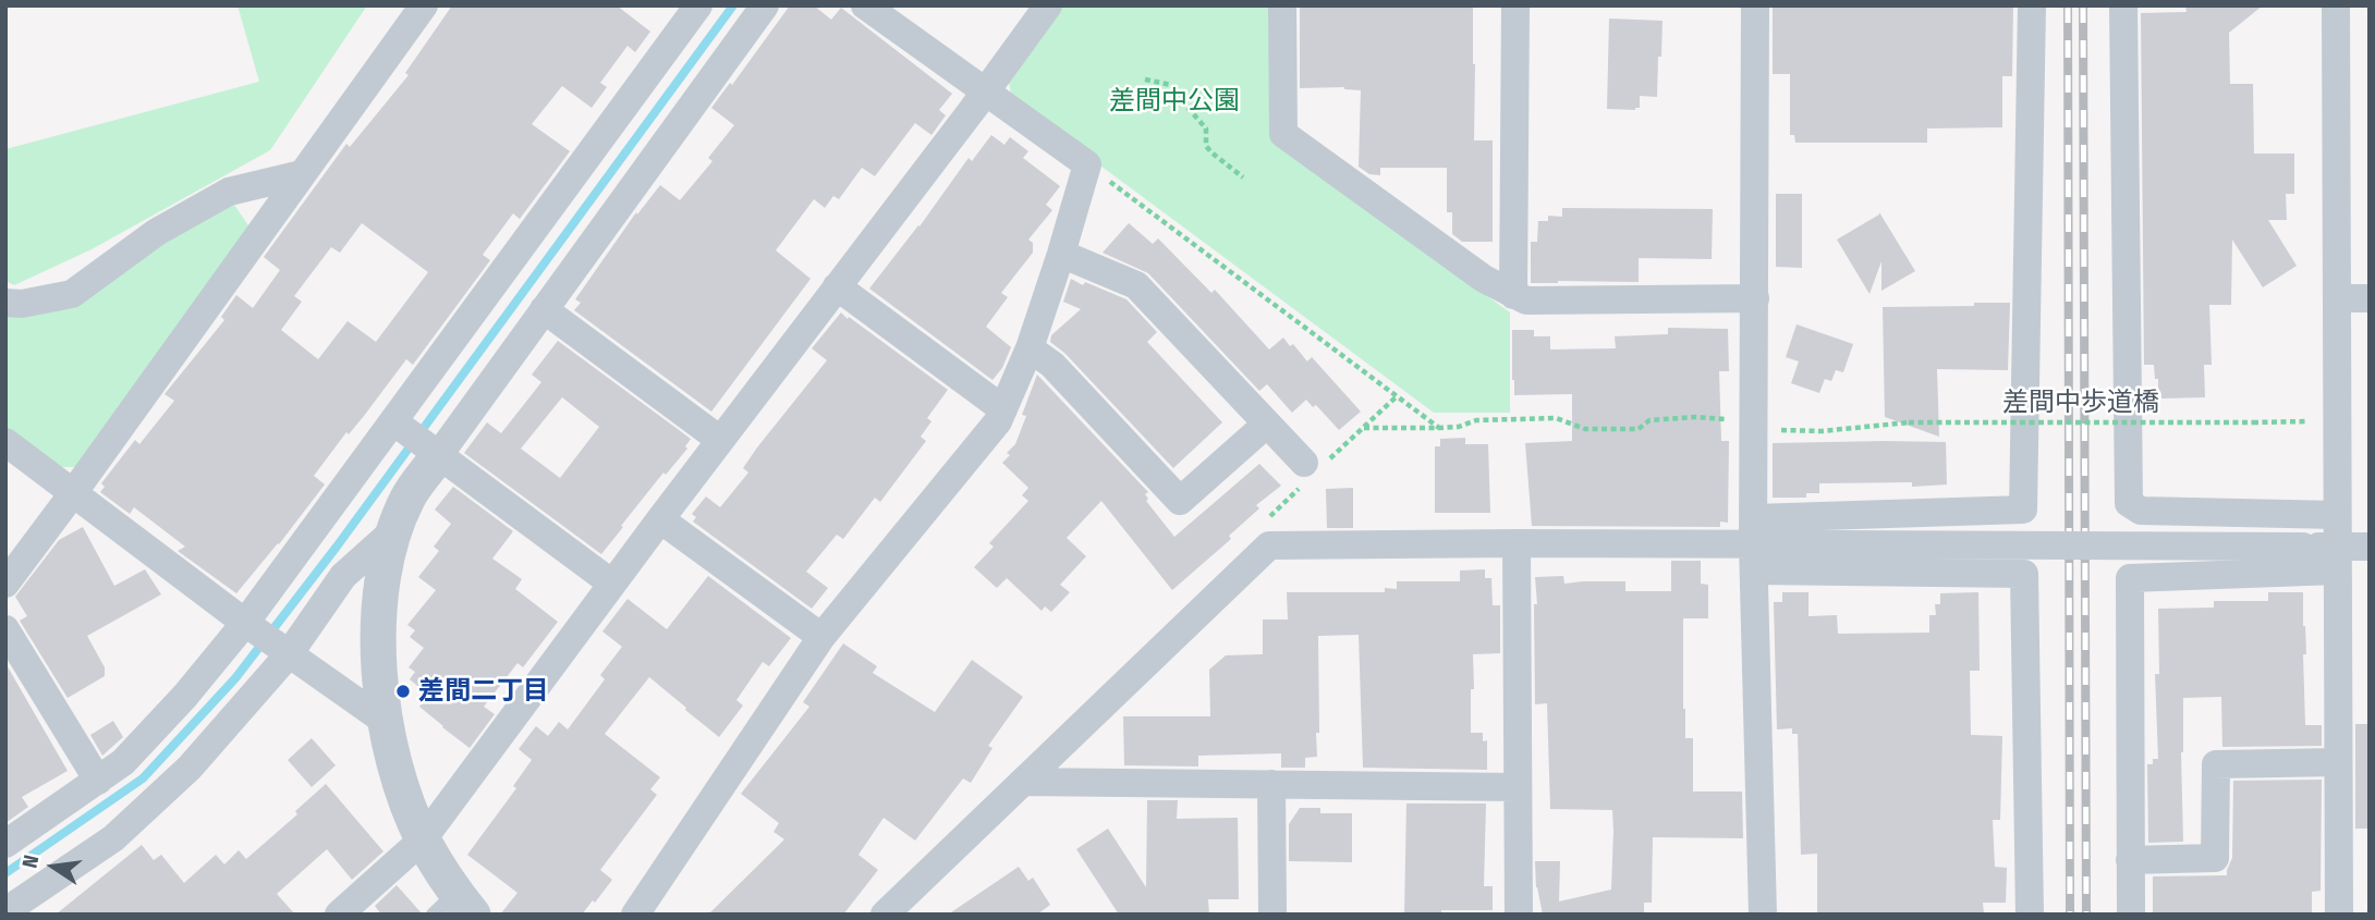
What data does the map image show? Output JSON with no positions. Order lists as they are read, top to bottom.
{
  "streets": {
    "path": ["差間中歩道橋"]
  },
  "parks": ["差間中公園"],
  "places": ["差間二丁目"],
  "north": "left"
}
